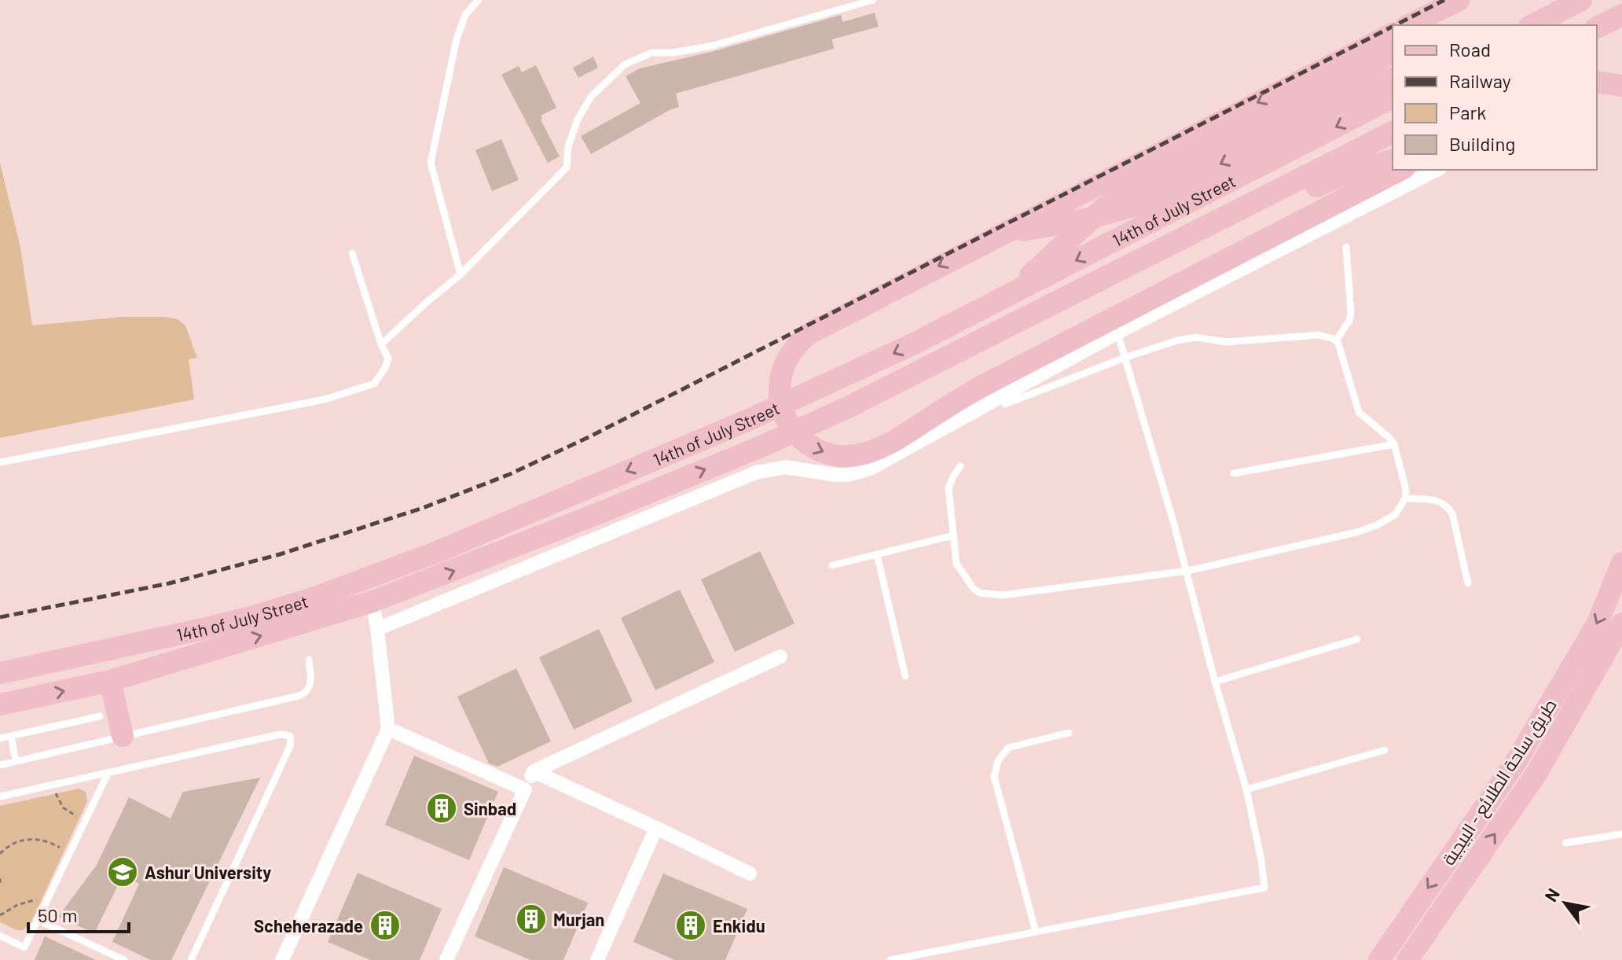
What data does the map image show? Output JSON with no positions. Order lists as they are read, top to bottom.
{
  "streets": {
    "main road": ["14th of July Street", "طريق ساحة الطلائع - البيجية"]
  },
  "places": {
    "building": [
      "Sinbad",
      "Murjan",
      "Scheherazade",
      "Enkidu"
    ],
    "school or university": ["Ashur University"]
  },
  "legend": [
    "Road",
    "Railway",
    "Park",
    "Building"
  ],
  "scale_bar": "50 m",
  "north": "top left"
}
